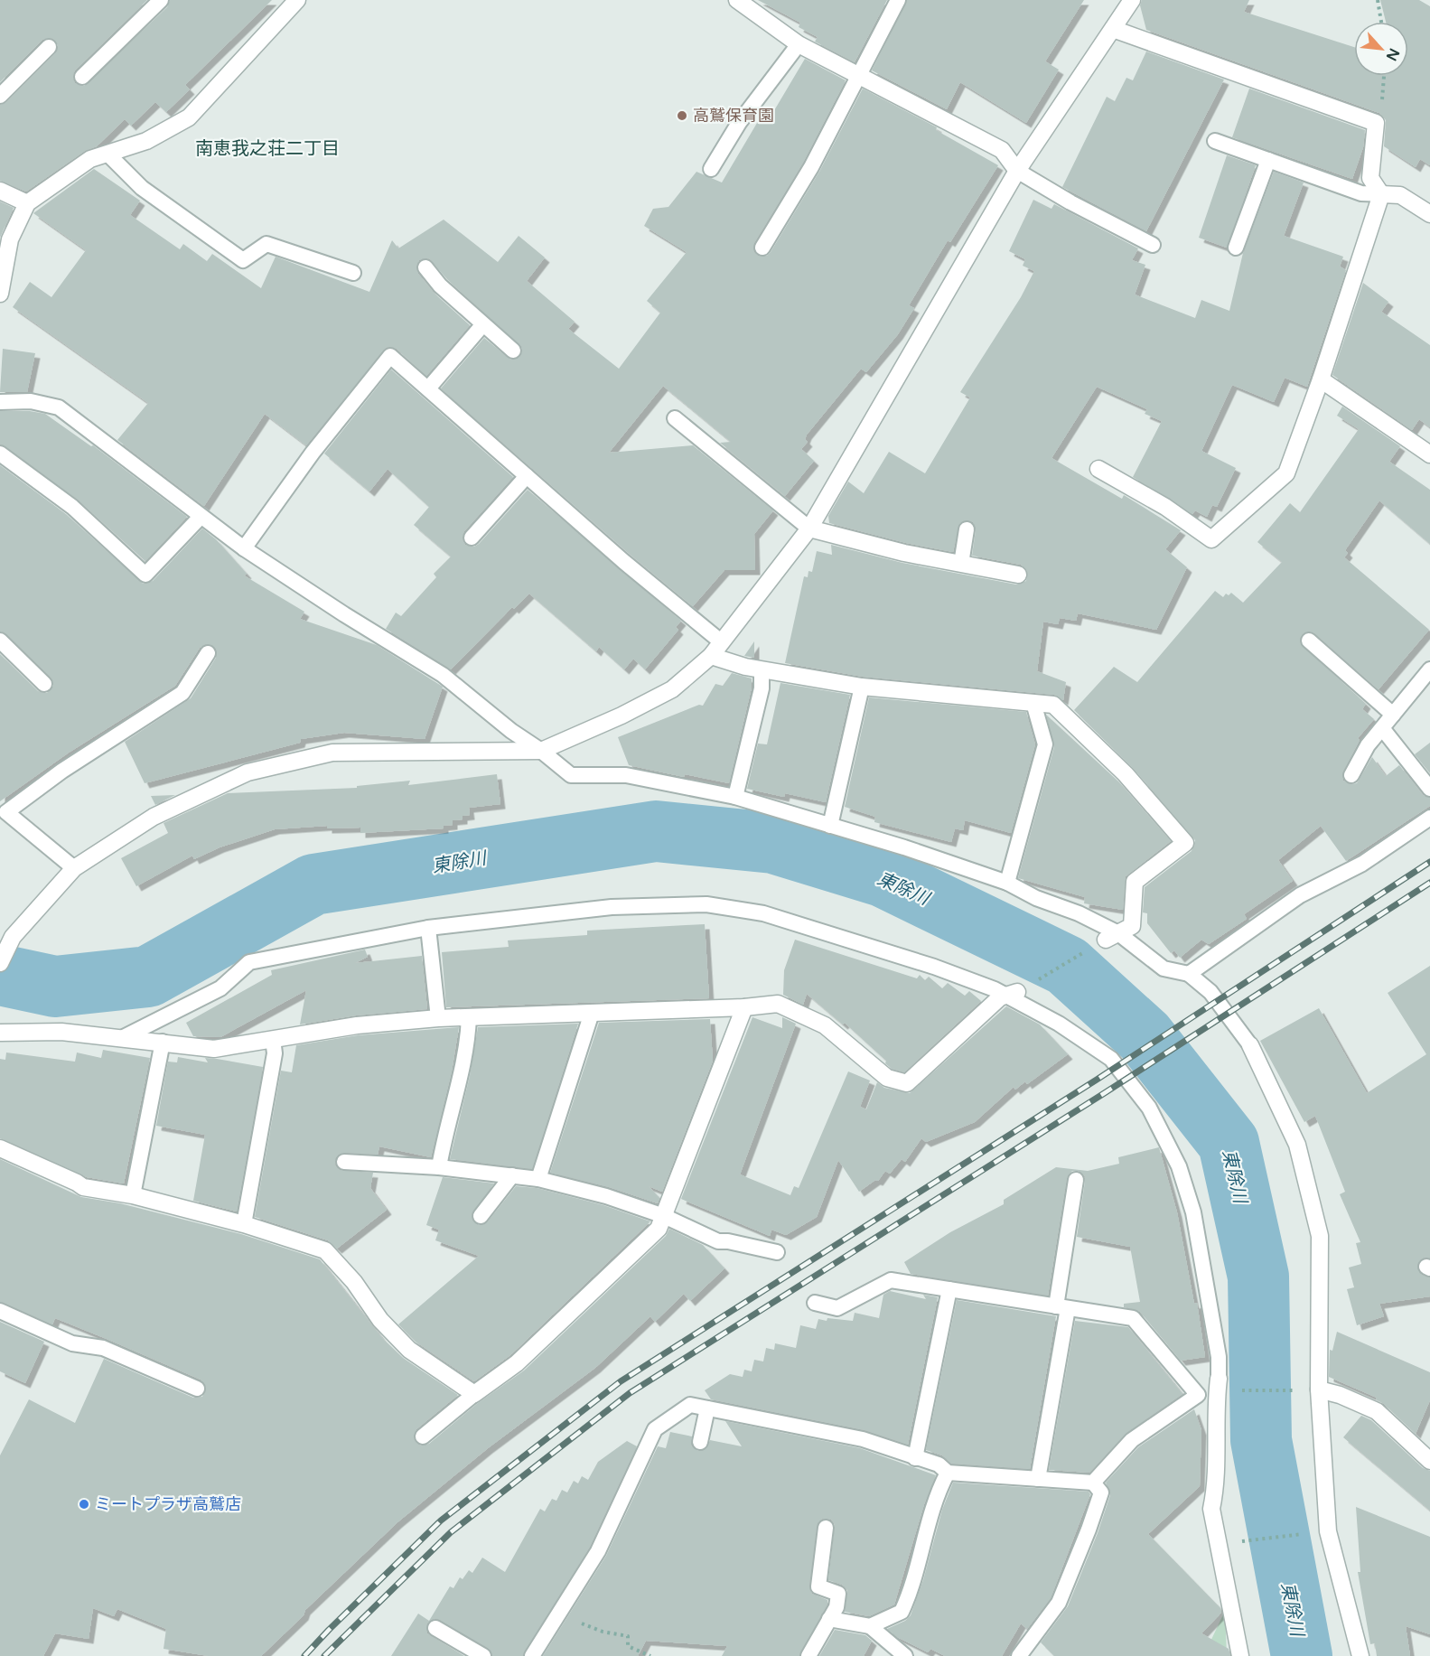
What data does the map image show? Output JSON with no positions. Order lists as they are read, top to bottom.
{
  "districts": ["南恵我之荘二丁目"],
  "water": ["東除川"],
  "places": ["高鷲保育園", "ミートプラザ高鷲店"],
  "north": "bottom right"
}
